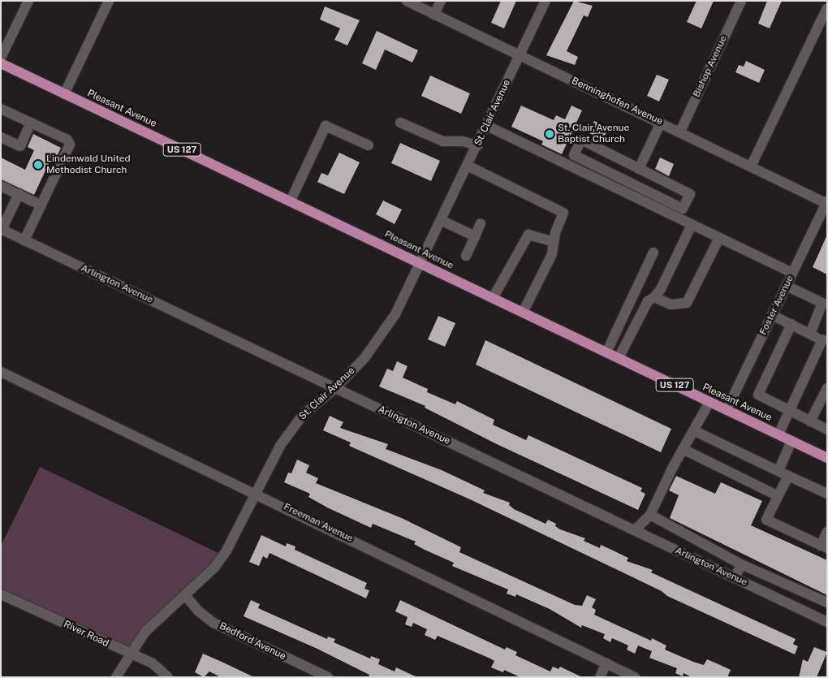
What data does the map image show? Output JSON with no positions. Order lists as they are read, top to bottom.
{
  "streets": {
    "main road": ["Pleasant Avenue", "US 127"],
    "street": [
      "Bishop Avenue",
      "Benninghofen Avenue",
      "St. Clair Avenue",
      "Arlington Avenue",
      "Foster Avenue",
      "Freeman Avenue",
      "River Road",
      "Bedford Avenue"
    ]
  },
  "crossings": [
    ["Bishop Avenue", "Benninghofen Avenue"],
    ["Benninghofen Avenue", "St. Clair Avenue"],
    ["Benninghofen Avenue", "Foster Avenue"],
    ["Pleasant Avenue", "St. Clair Avenue"],
    ["Pleasant Avenue", "Foster Avenue"],
    ["St. Clair Avenue", "Arlington Avenue"],
    ["St. Clair Avenue", "Freeman Avenue"],
    ["St. Clair Avenue", "River Road"],
    ["St. Clair Avenue", "Bedford Avenue"]
  ],
  "places": ["St. Clair Avenue Baptist Church", "Lindenwald United Methodist Church"]
}
